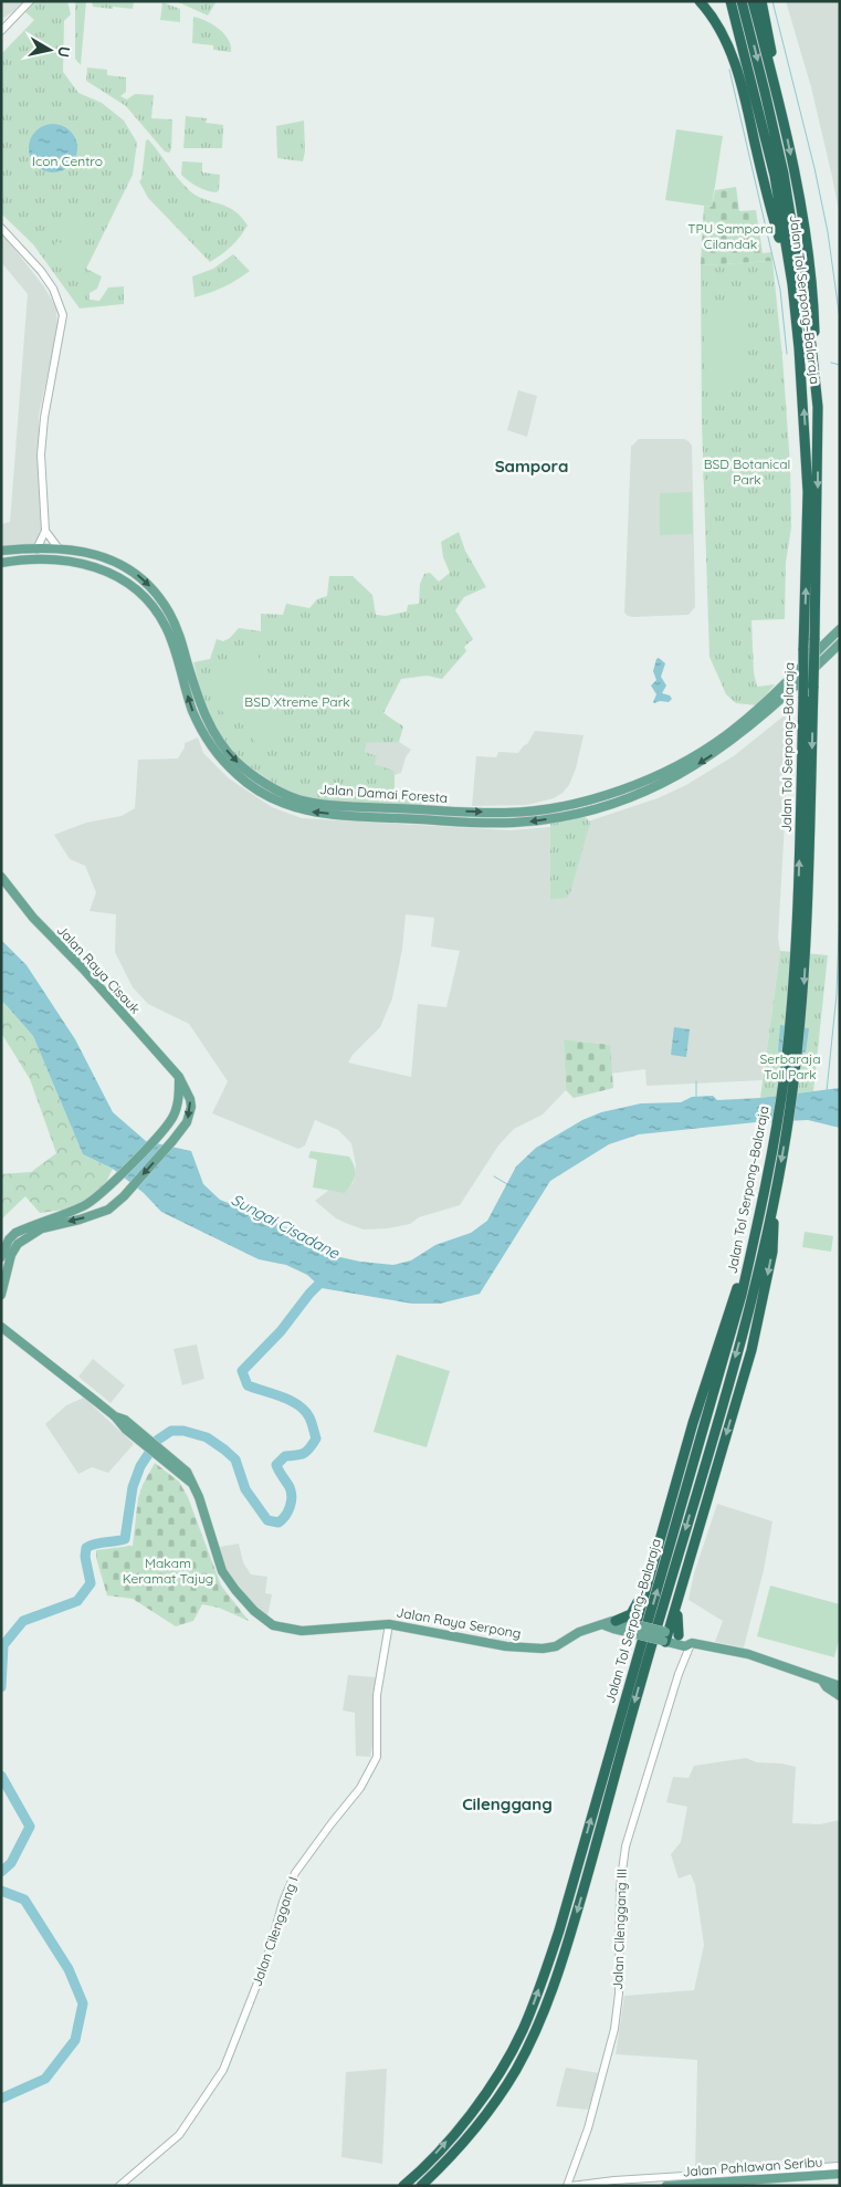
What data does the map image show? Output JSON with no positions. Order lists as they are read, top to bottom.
{
  "streets": {
    "highway": ["Jalan Tol Serpong–Balaraja"],
    "main road": [
      "Jalan Damai Foresta",
      "Jalan Raya Cisauk",
      "Jalan Raya Serpong",
      "Jalan Pahlawan Seribu"
    ],
    "street": ["Jalan Cilenggang III", "Jalan Cilenggang I"]
  },
  "crossings": [
    ["Jalan Raya Serpong", "Jalan Cilenggang I"]
  ],
  "districts": ["Sampora", "Cilenggang"],
  "water": ["Sungai Cisadane"],
  "parks": [
    "Icon Centro",
    "TPU Sampora Cilandak",
    "BSD Botanical Park",
    "BSD Xtreme Park",
    "Serbaraja Toll Park",
    "Makam Keramat Tajug"
  ],
  "north": "right"
}
